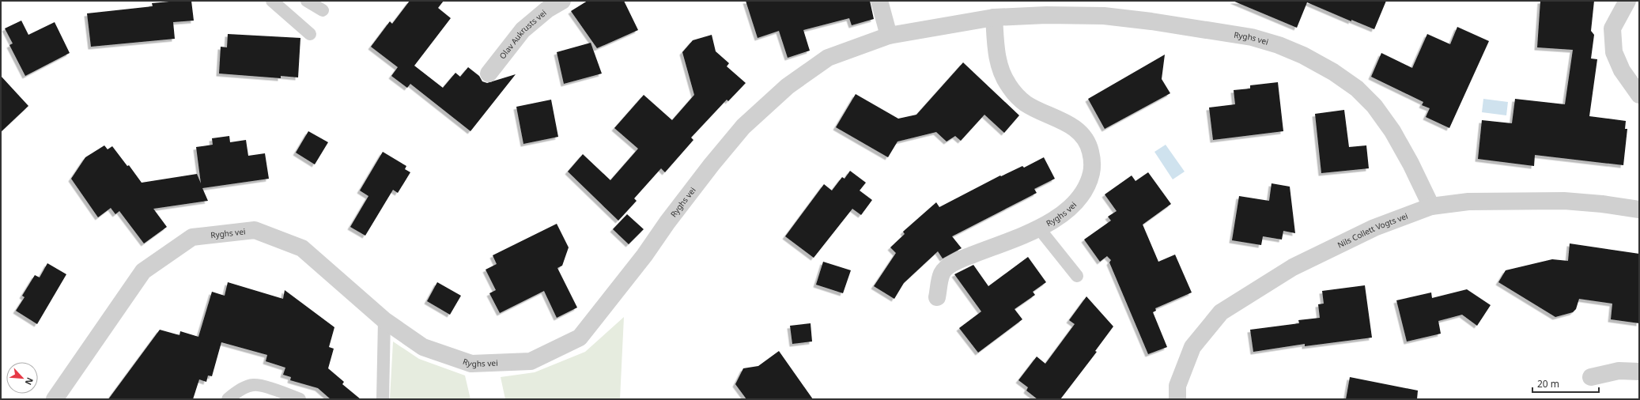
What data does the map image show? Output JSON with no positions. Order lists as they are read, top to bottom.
{
  "streets": {
    "street": ["Olav Aukrusts vei", "Ryghs vei", "Nils Collett Vogts vei"]
  },
  "crossings": [
    ["Ryghs vei", "Nils Collett Vogts vei"]
  ],
  "scale_bar": "20 m",
  "north": "bottom right"
}
